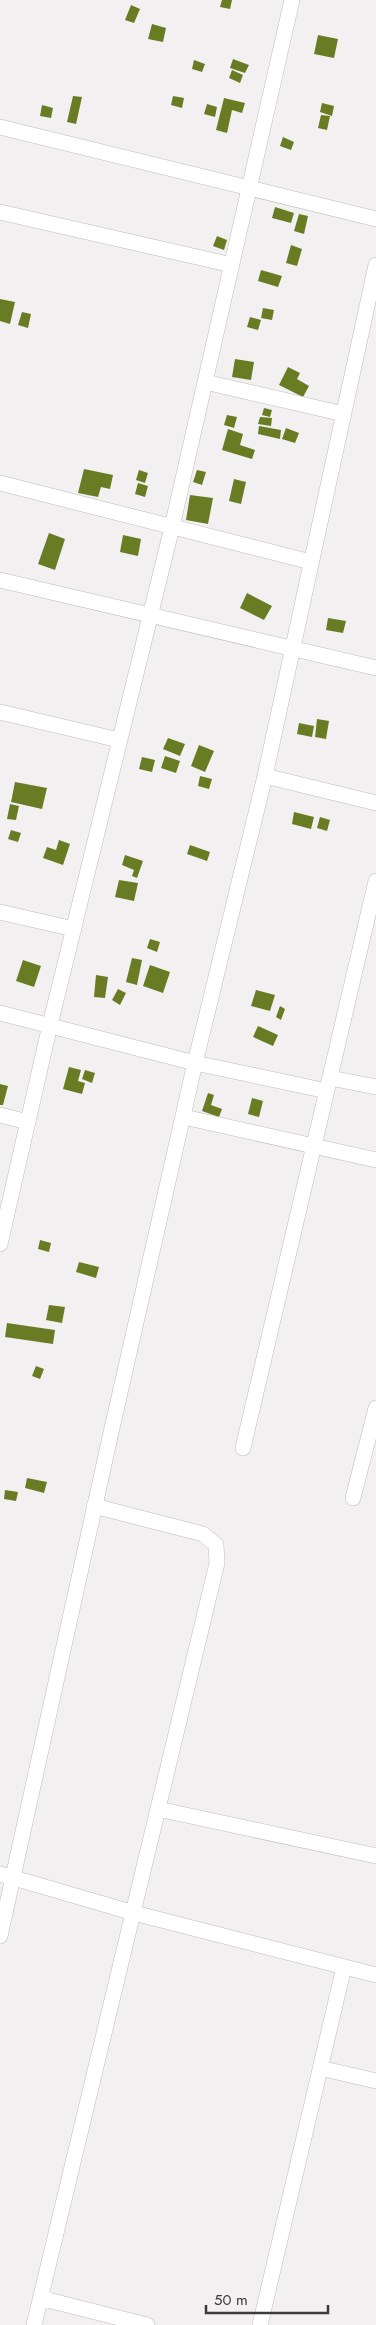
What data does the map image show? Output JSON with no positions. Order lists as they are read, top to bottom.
{
  "scale_bar": "50 m"
}
